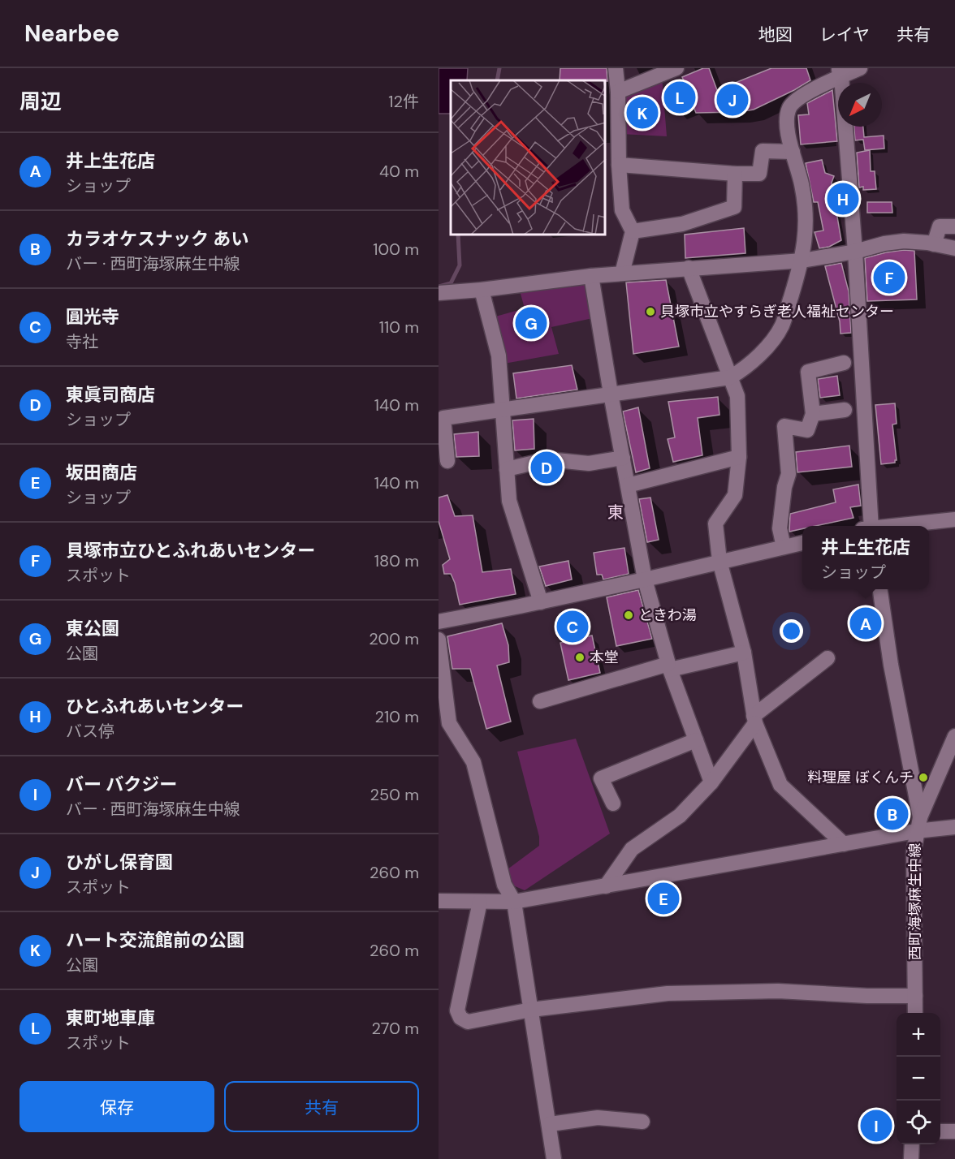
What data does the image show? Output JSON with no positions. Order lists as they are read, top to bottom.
{
  "streets": {
    "street": ["西町海塚麻生中線"]
  },
  "districts": ["東"],
  "places": [
    "貝塚市立やすらぎ老人福祉センター",
    "ときわ湯",
    "本堂",
    "料理屋 ぼくんチ"
  ],
  "north": "bottom left",
  "page": {
    "header": "Nearbee",
    "nav": ["地図", "レイヤ", "共有"],
    "heading": ["周辺", "12件"],
    "pins": [
      "L",
      "J",
      "K",
      "H",
      "F",
      "G",
      "D",
      "A",
      "C",
      "B",
      "E",
      "I"
    ],
    "list": [
      {
        "mark": "A",
        "name": "井上生花店",
        "note": "ショップ",
        "value": "40 m"
      },
      {
        "mark": "B",
        "name": "カラオケスナック あい",
        "note": "バー · 西町海塚麻生中線",
        "value": "100 m"
      },
      {
        "mark": "C",
        "name": "圓光寺",
        "note": "寺社",
        "value": "110 m"
      },
      {
        "mark": "D",
        "name": "東眞司商店",
        "note": "ショップ",
        "value": "140 m"
      },
      {
        "mark": "E",
        "name": "坂田商店",
        "note": "ショップ",
        "value": "140 m"
      },
      {
        "mark": "F",
        "name": "貝塚市立ひとふれあいセンター",
        "note": "スポット",
        "value": "180 m"
      },
      {
        "mark": "G",
        "name": "東公園",
        "note": "公園",
        "value": "200 m"
      },
      {
        "mark": "H",
        "name": "ひとふれあいセンター",
        "note": "バス停",
        "value": "210 m"
      },
      {
        "mark": "I",
        "name": "バー バクジー",
        "note": "バー · 西町海塚麻生中線",
        "value": "250 m"
      },
      {
        "mark": "J",
        "name": "ひがし保育園",
        "note": "スポット",
        "value": "260 m"
      },
      {
        "mark": "K",
        "name": "ハート交流館前の公園",
        "note": "公園",
        "value": "260 m"
      },
      {
        "mark": "L",
        "name": "東町地車庫",
        "note": "スポット",
        "value": "270 m"
      }
    ],
    "popup": ["井上生花店", "ショップ"],
    "map_buttons": ["+", "−"],
    "buttons": ["保存", "共有"]
  }
}
